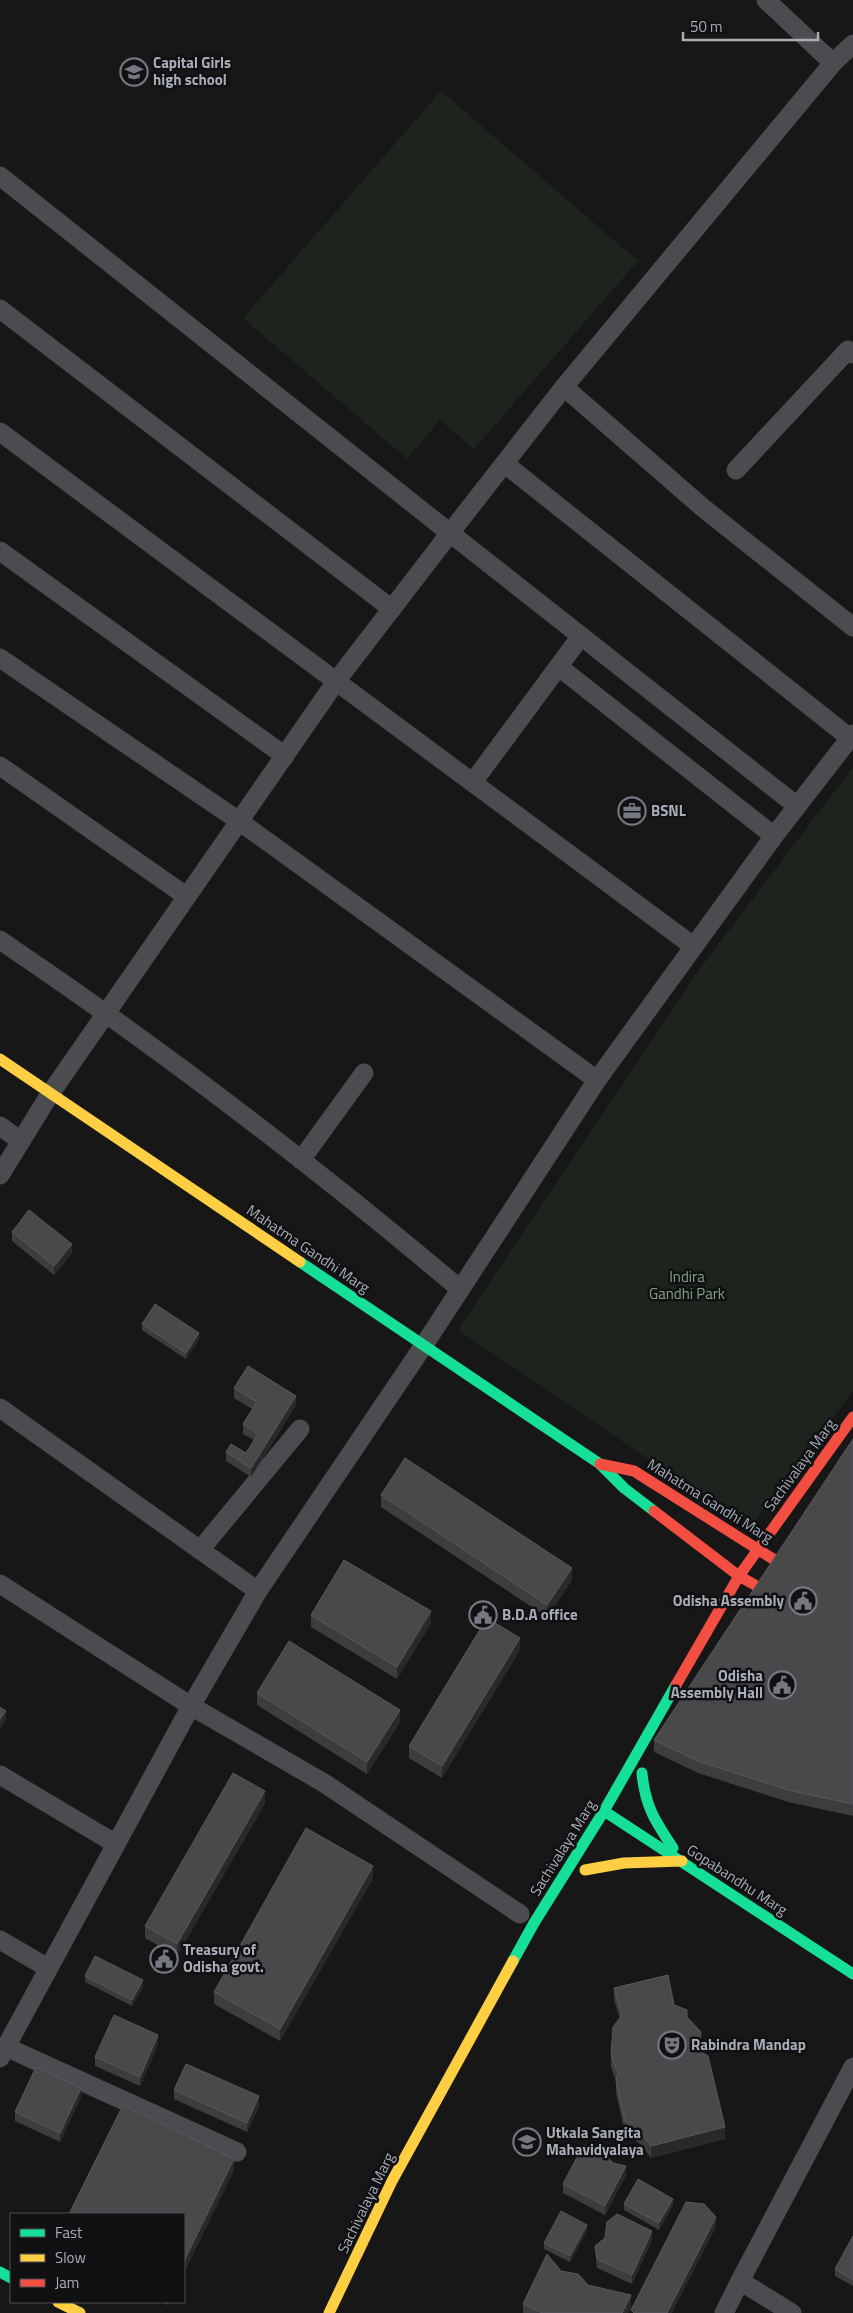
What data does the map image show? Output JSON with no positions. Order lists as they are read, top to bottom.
{
  "streets": {
    "main road": ["Mahatma Gandhi Marg", "Sachivalaya Marg", "Gopabandhu Marg"]
  },
  "crossings": [
    ["Mahatma Gandhi Marg", "Sachivalaya Marg"],
    ["Sachivalaya Marg", "Gopabandhu Marg"]
  ],
  "parks": ["Indira Gandhi Park"],
  "places": {
    "school or university": ["Capital Girls high school", "Utkala Sangita Mahavidyalaya"],
    "office": ["BSNL"],
    "public building": [
      "Odisha Assembly",
      "B.D.A office",
      "Odisha Assembly Hall",
      "Treasury of Odisha govt."
    ],
    "theatre": ["Rabindra Mandap"]
  },
  "legend": ["Fast", "Slow", "Jam"],
  "scale_bar": "50 m"
}
